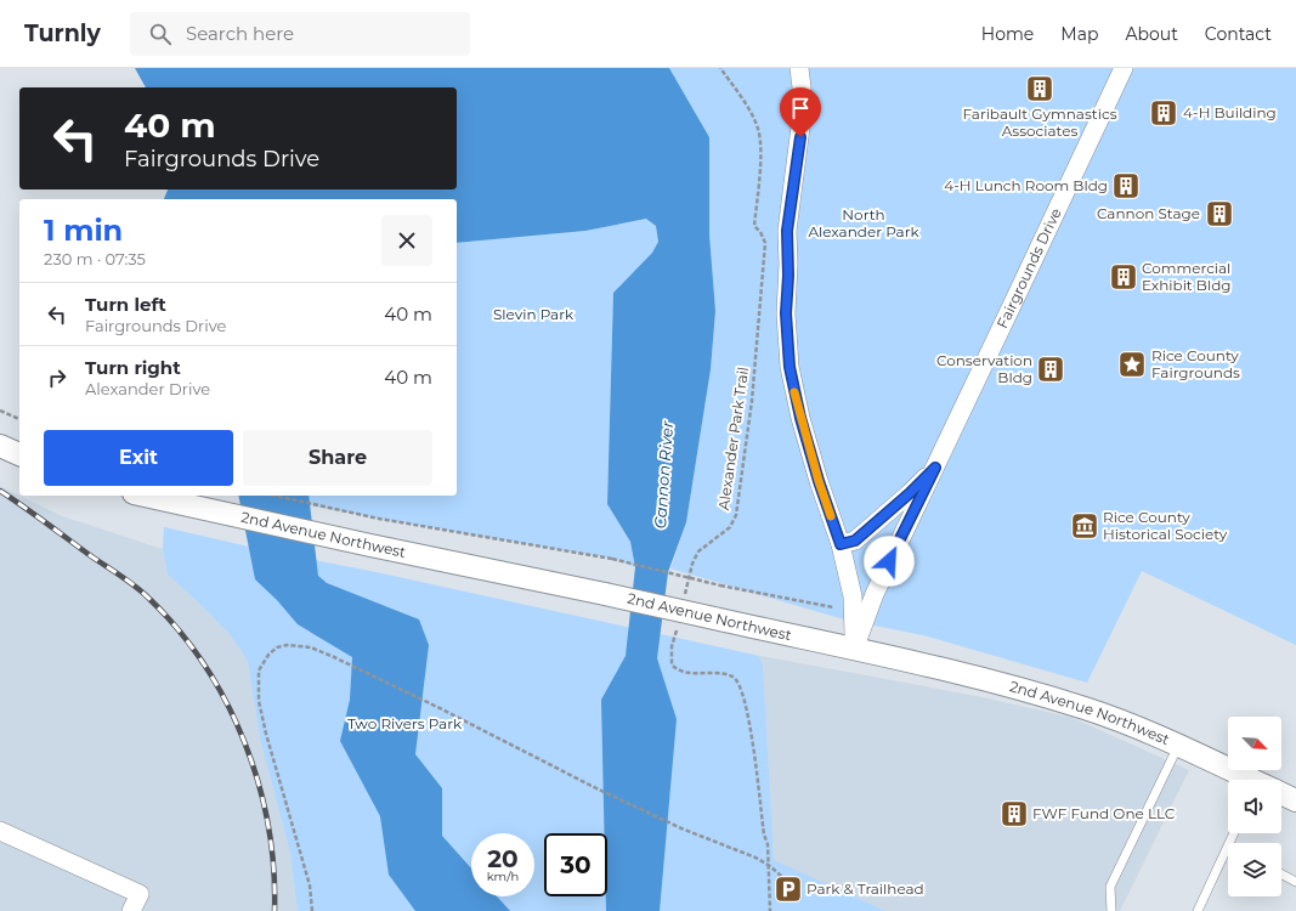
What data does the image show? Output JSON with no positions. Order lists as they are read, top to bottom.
{
  "streets": {
    "street": ["Fairgrounds Drive", "2nd Avenue Northwest"],
    "path": ["Alexander Park Trail"]
  },
  "crossings": [
    ["Fairgrounds Drive", "2nd Avenue Northwest"]
  ],
  "water": ["Cannon River"],
  "parks": ["North Alexander Park", "Slevin Park", "Two Rivers Park"],
  "places": {
    "building": [
      "Faribault Gymnastics Associates",
      "4-H Building",
      "4-H Lunch Room Bldg",
      "Cannon Stage",
      "Commercial Exhibit Bldg",
      "Conservation Bldg",
      "FWF Fund One LLC"
    ],
    "place": ["Rice County Fairgrounds"],
    "museum": ["Rice County Historical Society"],
    "parking": ["Park & Trailhead"]
  },
  "north": "bottom right",
  "page": {
    "header": "Turnly",
    "search": "Search here",
    "nav": [
      "Home",
      "Map",
      "About",
      "Contact"
    ],
    "turn": ["40 m", "Fairgrounds Drive"],
    "heading": ["1 min", "230 m · 07:35"],
    "list": [
      {
        "name": "Turn left",
        "note": "Fairgrounds Drive",
        "value": "40 m"
      },
      {
        "name": "Turn right",
        "note": "Alexander Drive",
        "value": "40 m"
      }
    ],
    "buttons": ["Exit", "Share"],
    "speed": "20 km/h",
    "limit": "30"
  }
}
